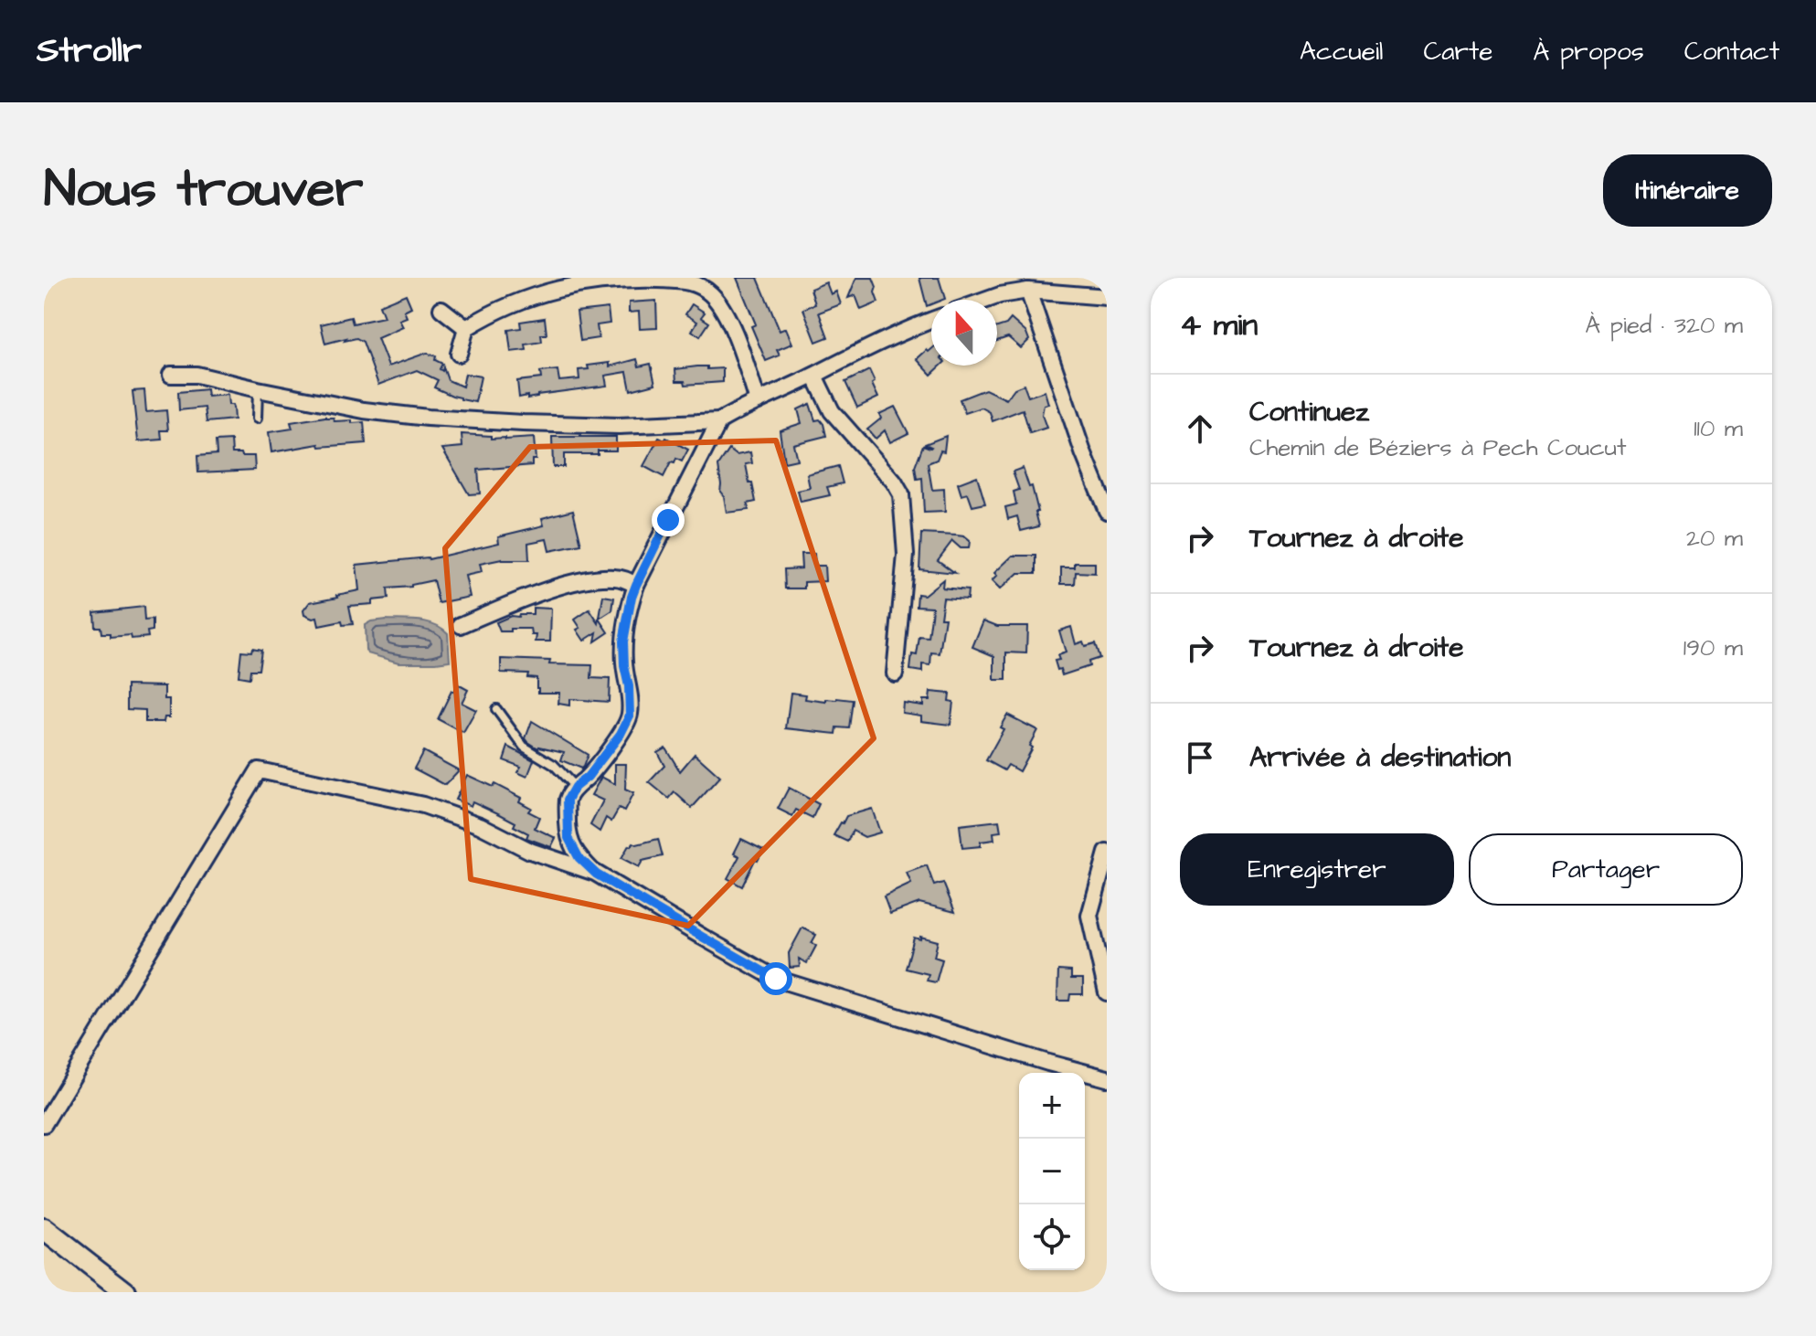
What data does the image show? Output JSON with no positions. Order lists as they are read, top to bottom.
{
  "north": "top",
  "page": {
    "header": "Strollr",
    "nav": [
      "Accueil",
      "Carte",
      "À propos",
      "Contact"
    ],
    "title": "Nous trouver",
    "buttons": [
      "Itinéraire",
      ["Enregistrer", "Partager"]
    ],
    "heading": ["4 min", "À pied · 320 m"],
    "list": [
      ["Continuez", "Chemin de Béziers à Pech Coucut", "110 m"],
      ["Tournez à droite", "20 m"],
      ["Tournez à droite", "190 m"],
      "Arrivée à destination"
    ],
    "map_buttons": ["+", "−"]
  }
}
